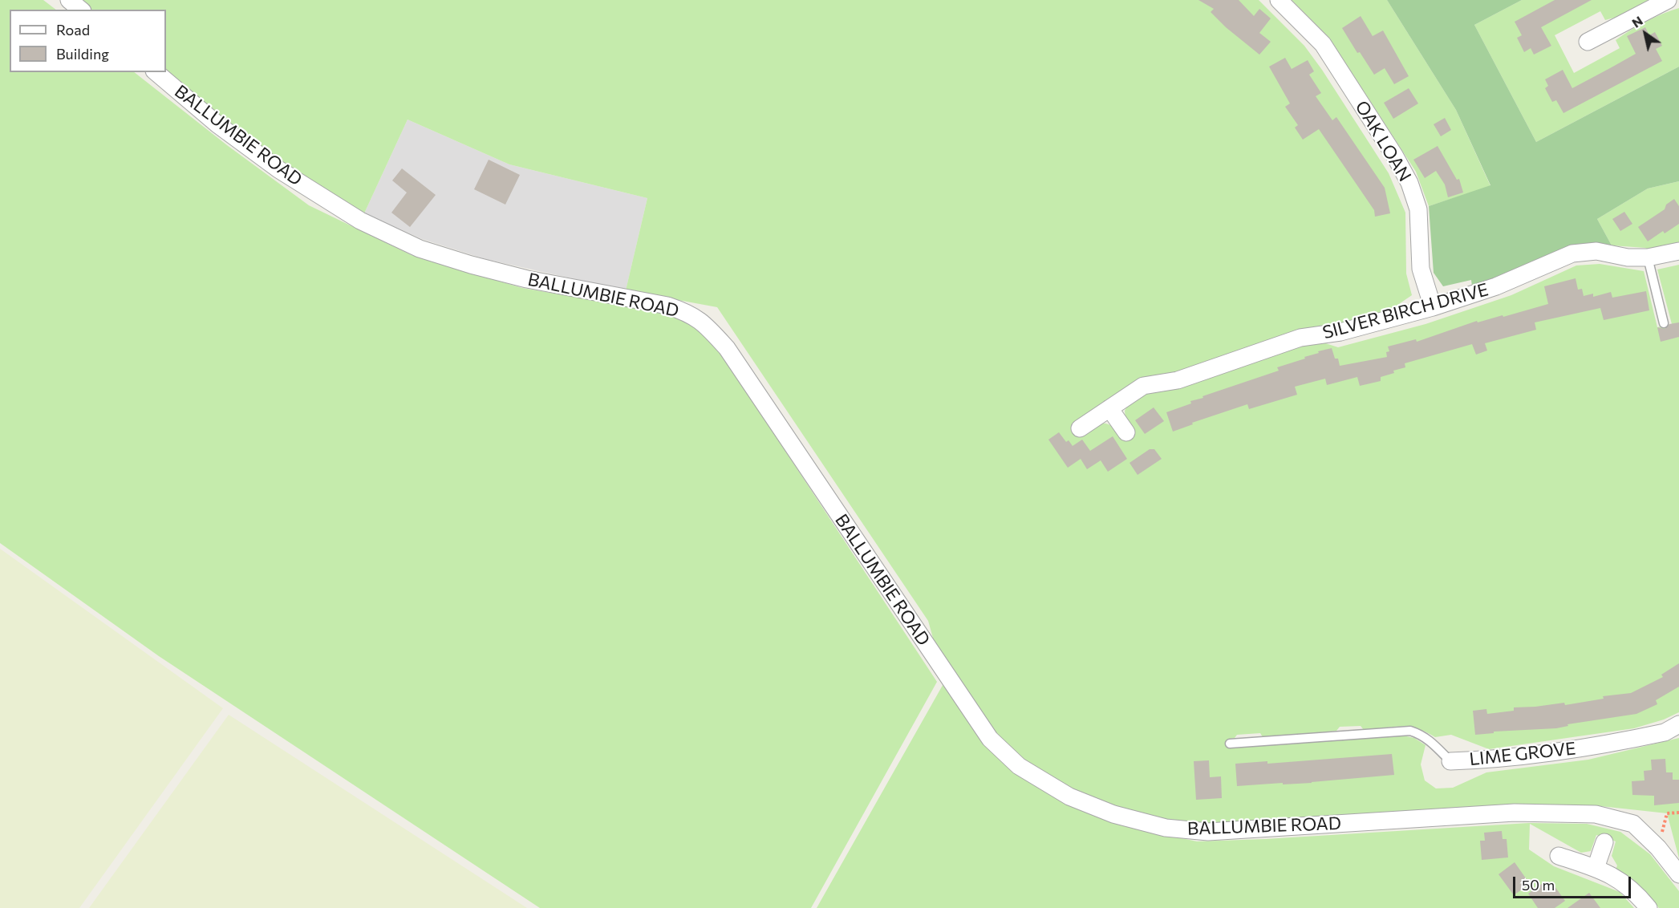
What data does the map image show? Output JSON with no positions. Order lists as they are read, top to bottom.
{
  "streets": {
    "street": [
      "BALLUMBIE ROAD",
      "OAK LOAN",
      "SILVER BIRCH DRIVE",
      "LIME GROVE"
    ]
  },
  "crossings": [
    ["OAK LOAN", "SILVER BIRCH DRIVE"]
  ],
  "legend": ["Road", "Building"],
  "scale_bar": "50 m",
  "north": "top left"
}
